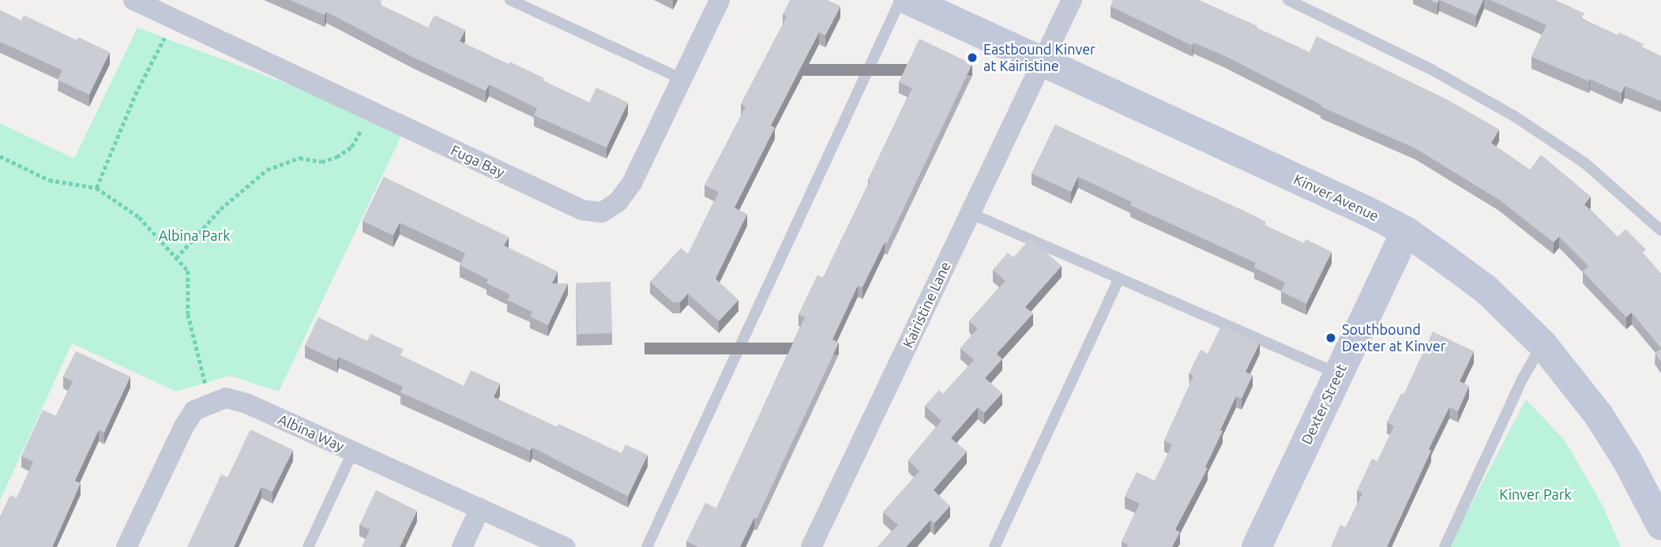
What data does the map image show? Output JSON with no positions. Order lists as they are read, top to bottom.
{
  "streets": {
    "street": [
      "Fuga Bay",
      "Kinver Avenue",
      "Kairistine Lane",
      "Dexter Street",
      "Albina Way"
    ]
  },
  "crossings": [
    ["Kinver Avenue", "Kairistine Lane"],
    ["Kinver Avenue", "Dexter Street"]
  ],
  "parks": ["Albina Park", "Kinver Park"],
  "places": ["Eastbound Kinver at Kairistine", "Southbound Dexter at Kinver"]
}
